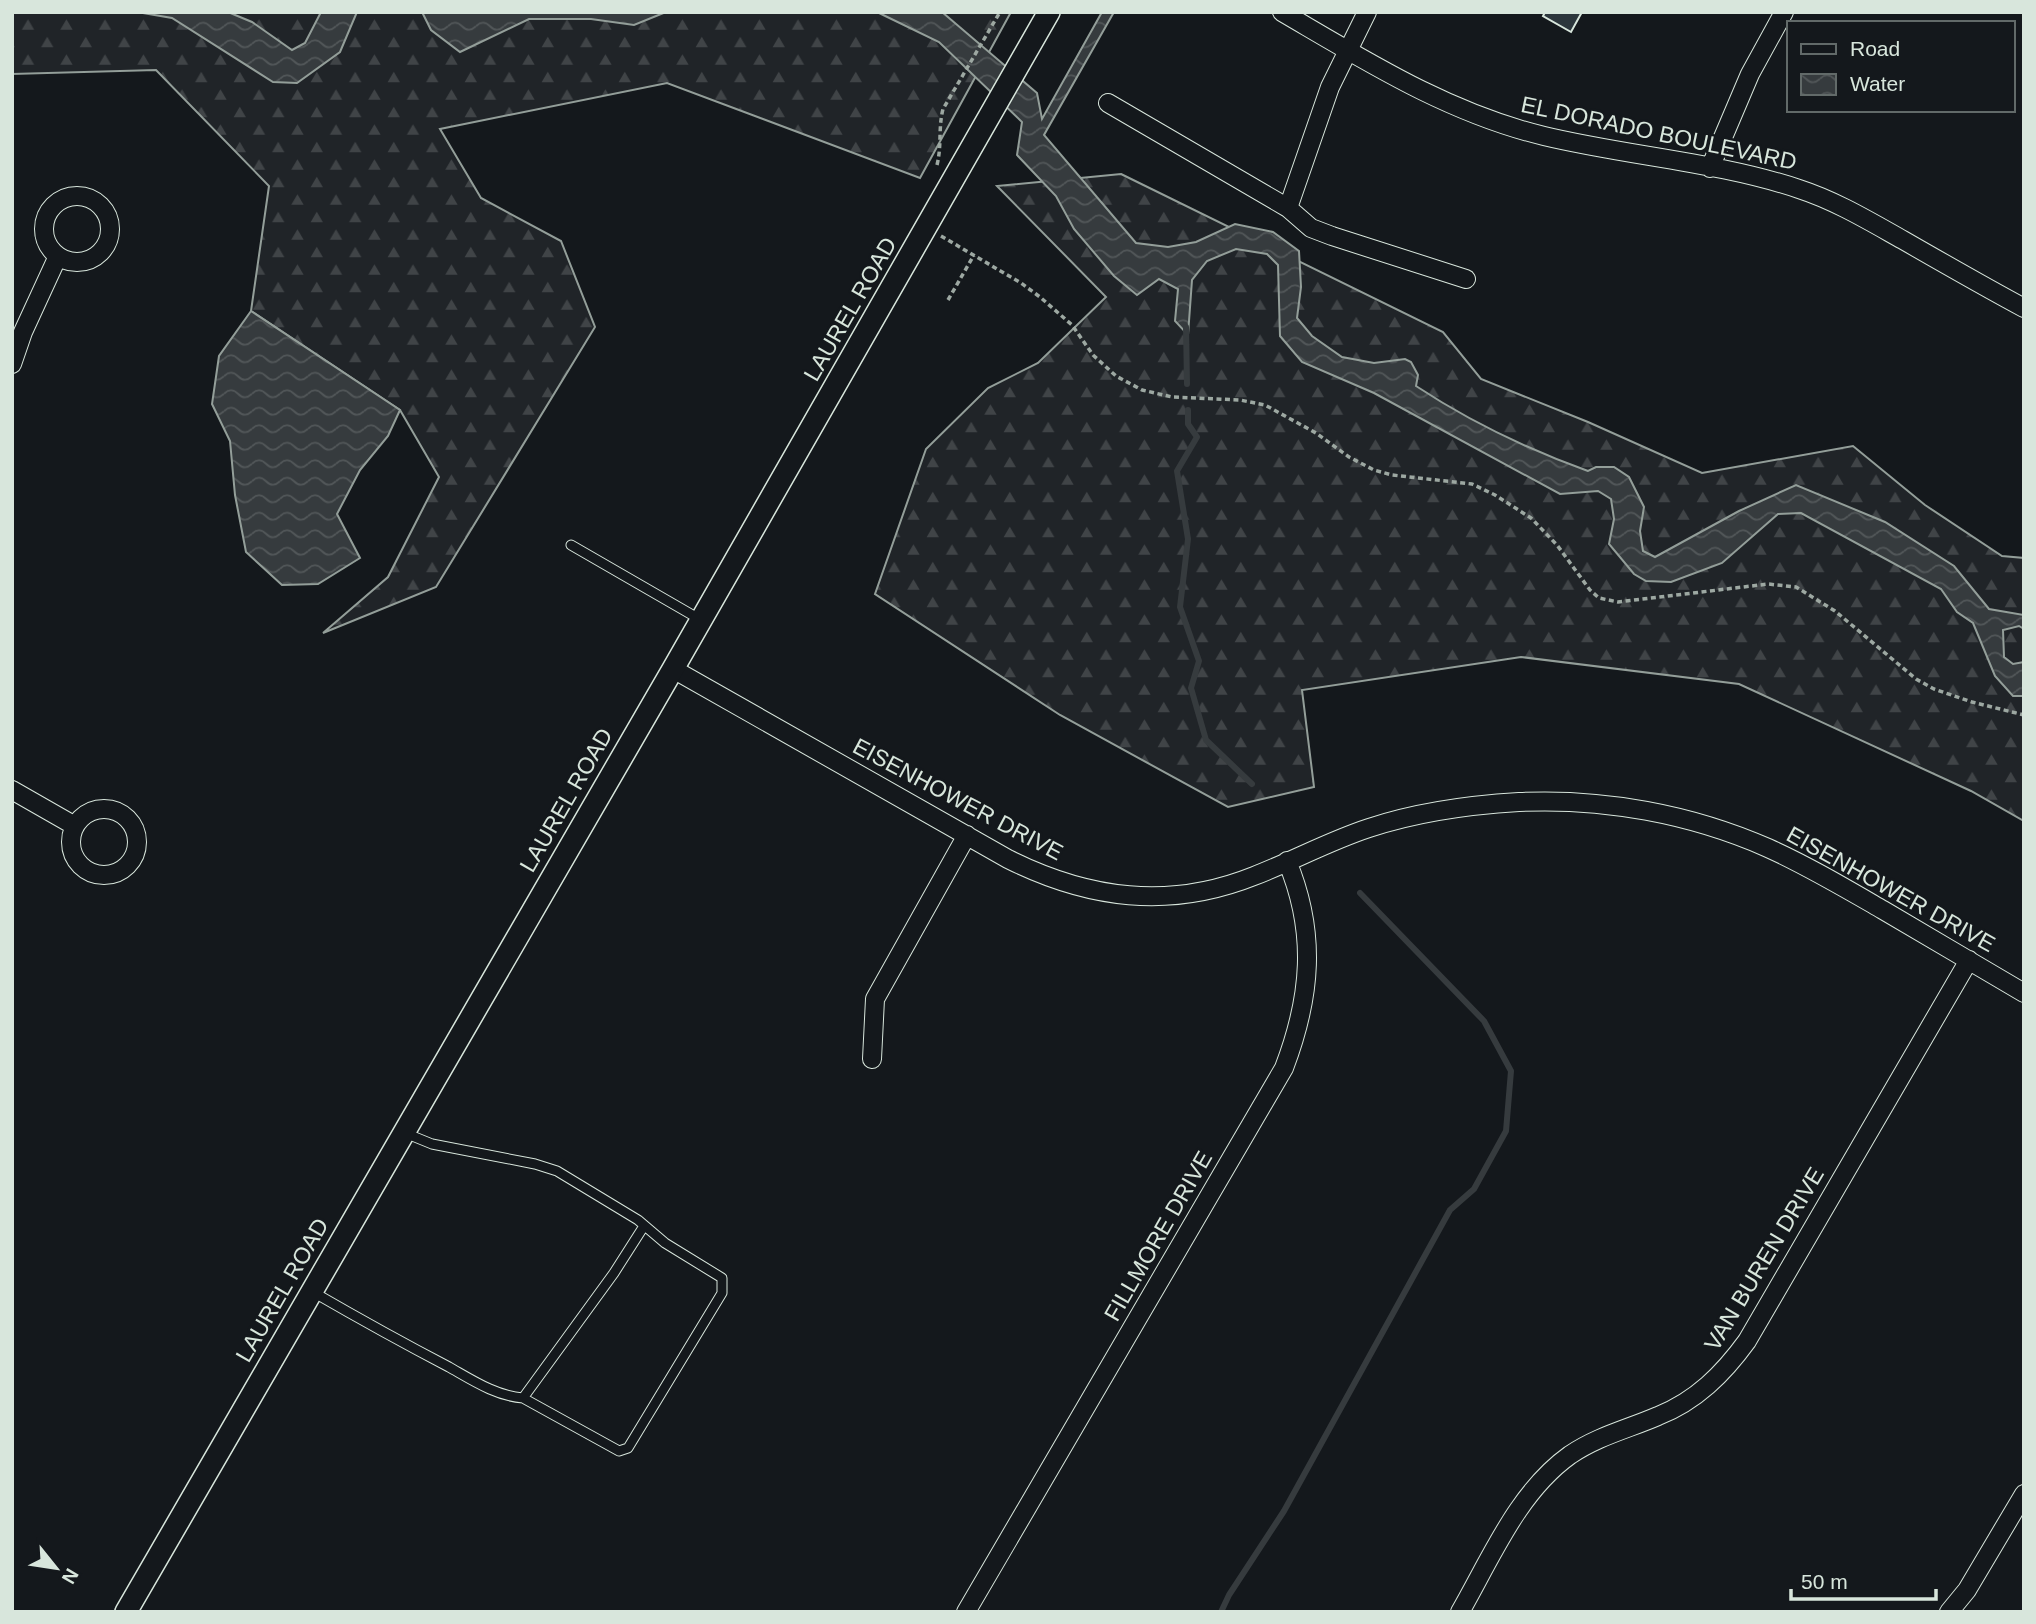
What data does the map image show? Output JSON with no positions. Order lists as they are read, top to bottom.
{
  "streets": {
    "street": [
      "EL DORADO BOULEVARD",
      "LAUREL ROAD",
      "EISENHOWER DRIVE",
      "FILLMORE DRIVE",
      "VAN BUREN DRIVE"
    ]
  },
  "crossings": [
    ["LAUREL ROAD", "EISENHOWER DRIVE"],
    ["EISENHOWER DRIVE", "FILLMORE DRIVE"],
    ["EISENHOWER DRIVE", "VAN BUREN DRIVE"]
  ],
  "legend": ["Road", "Water"],
  "scale_bar": "50 m",
  "north": "bottom right"
}
